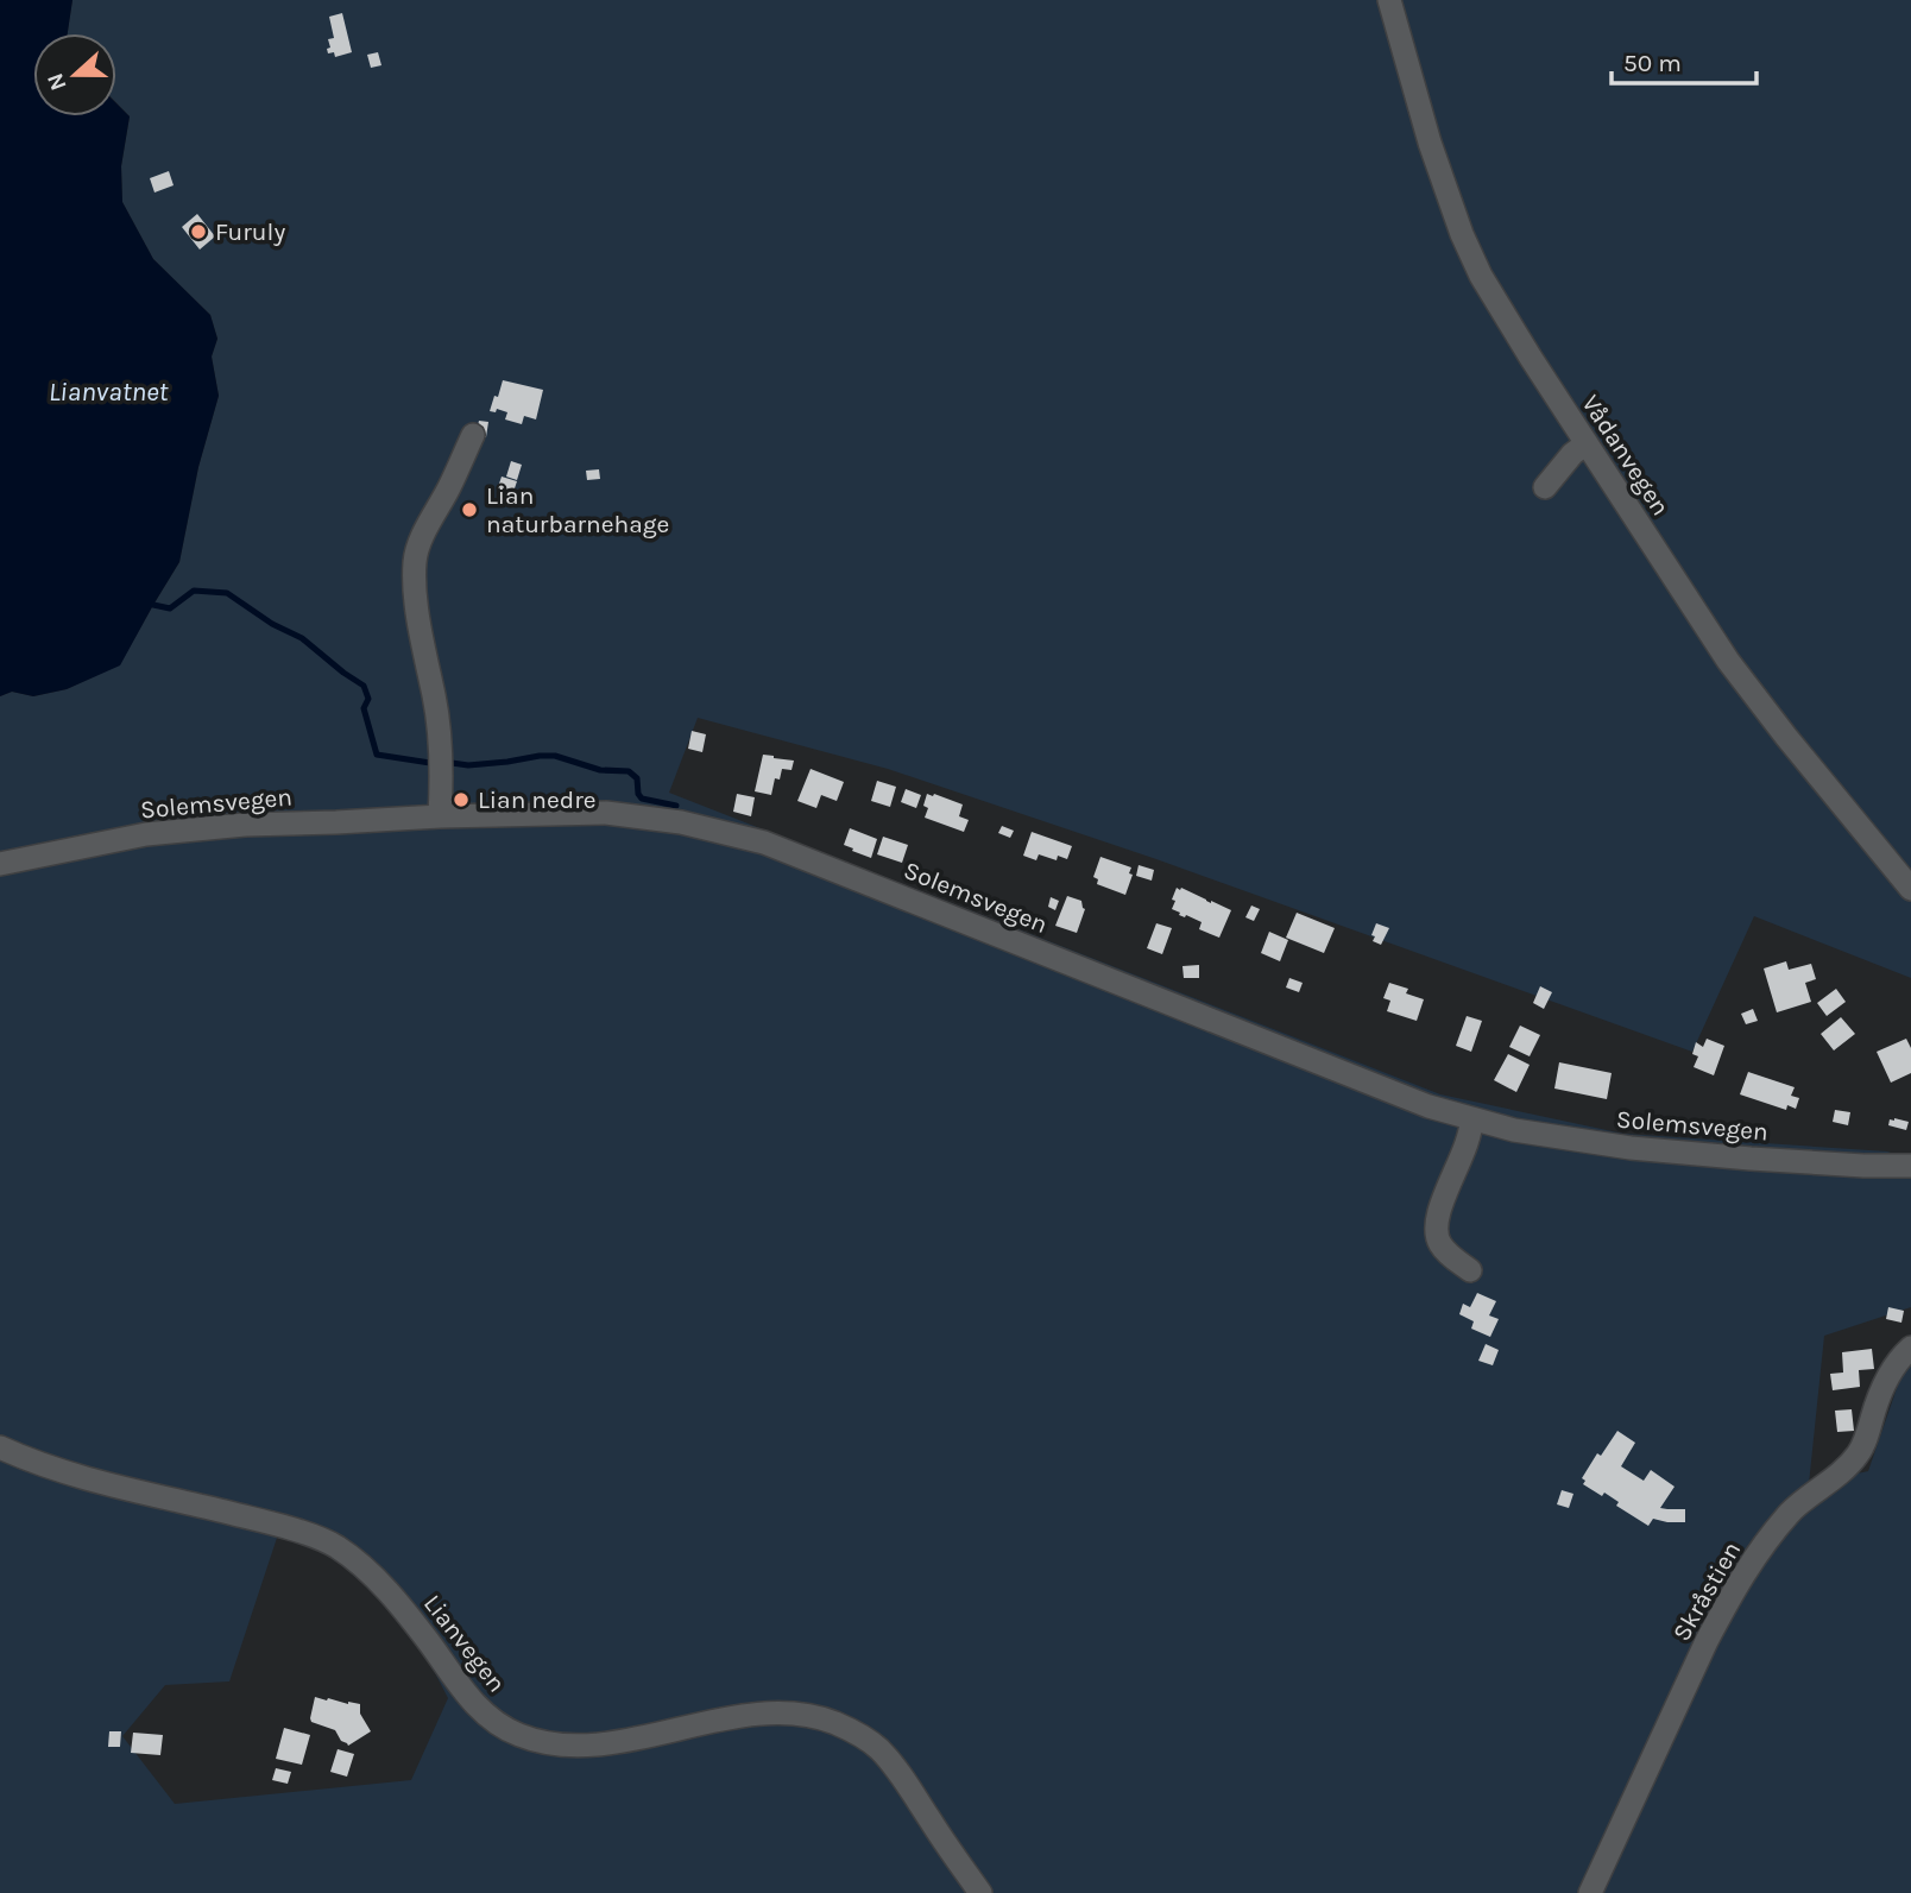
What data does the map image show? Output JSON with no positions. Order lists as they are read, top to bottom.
{
  "streets": {
    "street": [
      "Vådanvegen",
      "Solemsvegen",
      "Skråstien",
      "Lianvegen"
    ]
  },
  "water": ["Lianvatnet"],
  "places": ["Furuly", "Lian naturbarnehage", "Lian nedre"],
  "scale_bar": "50 m",
  "north": "left"
}
